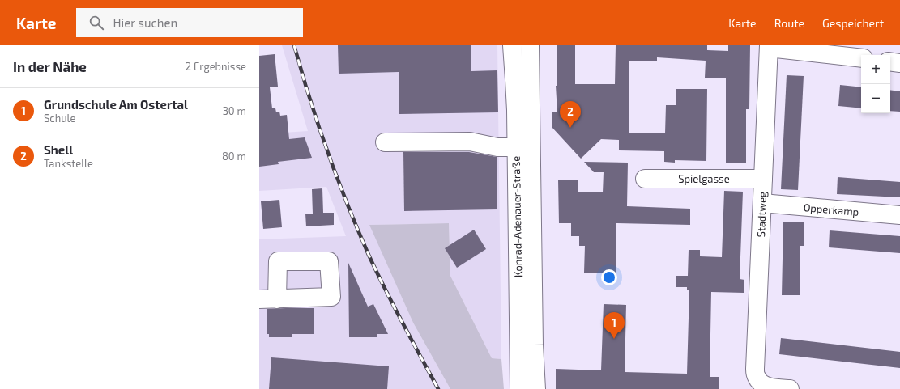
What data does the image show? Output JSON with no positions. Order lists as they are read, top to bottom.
{
  "streets": {
    "street": [
      "Spielgasse",
      "Opperkamp",
      "Stadtweg",
      "Konrad-Adenauer-Straße"
    ]
  },
  "crossings": [
    ["Spielgasse", "Stadtweg"],
    ["Opperkamp", "Stadtweg"]
  ],
  "page": {
    "header": "Karte",
    "search": "Hier suchen",
    "nav": ["Karte", "Route", "Gespeichert"],
    "heading": ["In der Nähe", "2 Ergebnisse"],
    "map_buttons": ["+", "−"],
    "list": [
      {
        "mark": "1",
        "name": "Grundschule Am Ostertal",
        "note": "Schule",
        "value": "30 m"
      },
      {
        "mark": "2",
        "name": "Shell",
        "note": "Tankstelle",
        "value": "80 m"
      }
    ],
    "pins": ["2", "1"]
  }
}
